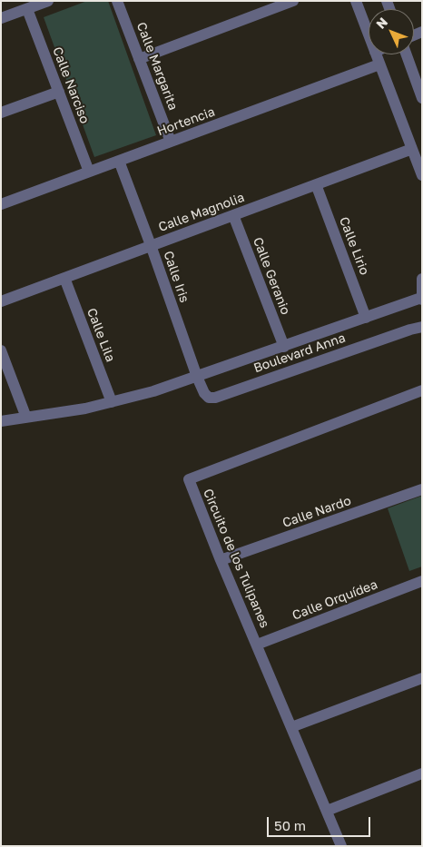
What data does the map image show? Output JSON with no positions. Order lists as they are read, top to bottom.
{
  "streets": {
    "street": [
      "Calle Margarita",
      "Calle Narciso",
      "Hortencia",
      "Calle Magnolia",
      "Calle Lirio",
      "Calle Geranio",
      "Calle Iris",
      "Calle Lila",
      "Boulevard Anna",
      "Calle Nardo",
      "Circuito de los Tulipanes",
      "Calle Orquídea"
    ]
  },
  "crossings": [
    ["Calle Margarita", "Hortencia"],
    ["Calle Narciso", "Hortencia"],
    ["Hortencia", "Calle Iris"],
    ["Calle Magnolia", "Calle Lirio"],
    ["Calle Magnolia", "Calle Geranio"],
    ["Calle Magnolia", "Calle Iris"],
    ["Calle Magnolia", "Calle Lila"],
    ["Calle Lirio", "Boulevard Anna"],
    ["Calle Geranio", "Boulevard Anna"],
    ["Calle Iris", "Boulevard Anna"],
    ["Calle Lila", "Boulevard Anna"],
    ["Calle Nardo", "Circuito de los Tulipanes"],
    ["Circuito de los Tulipanes", "Calle Orquídea"]
  ],
  "scale_bar": "50 m",
  "north": "top left"
}
